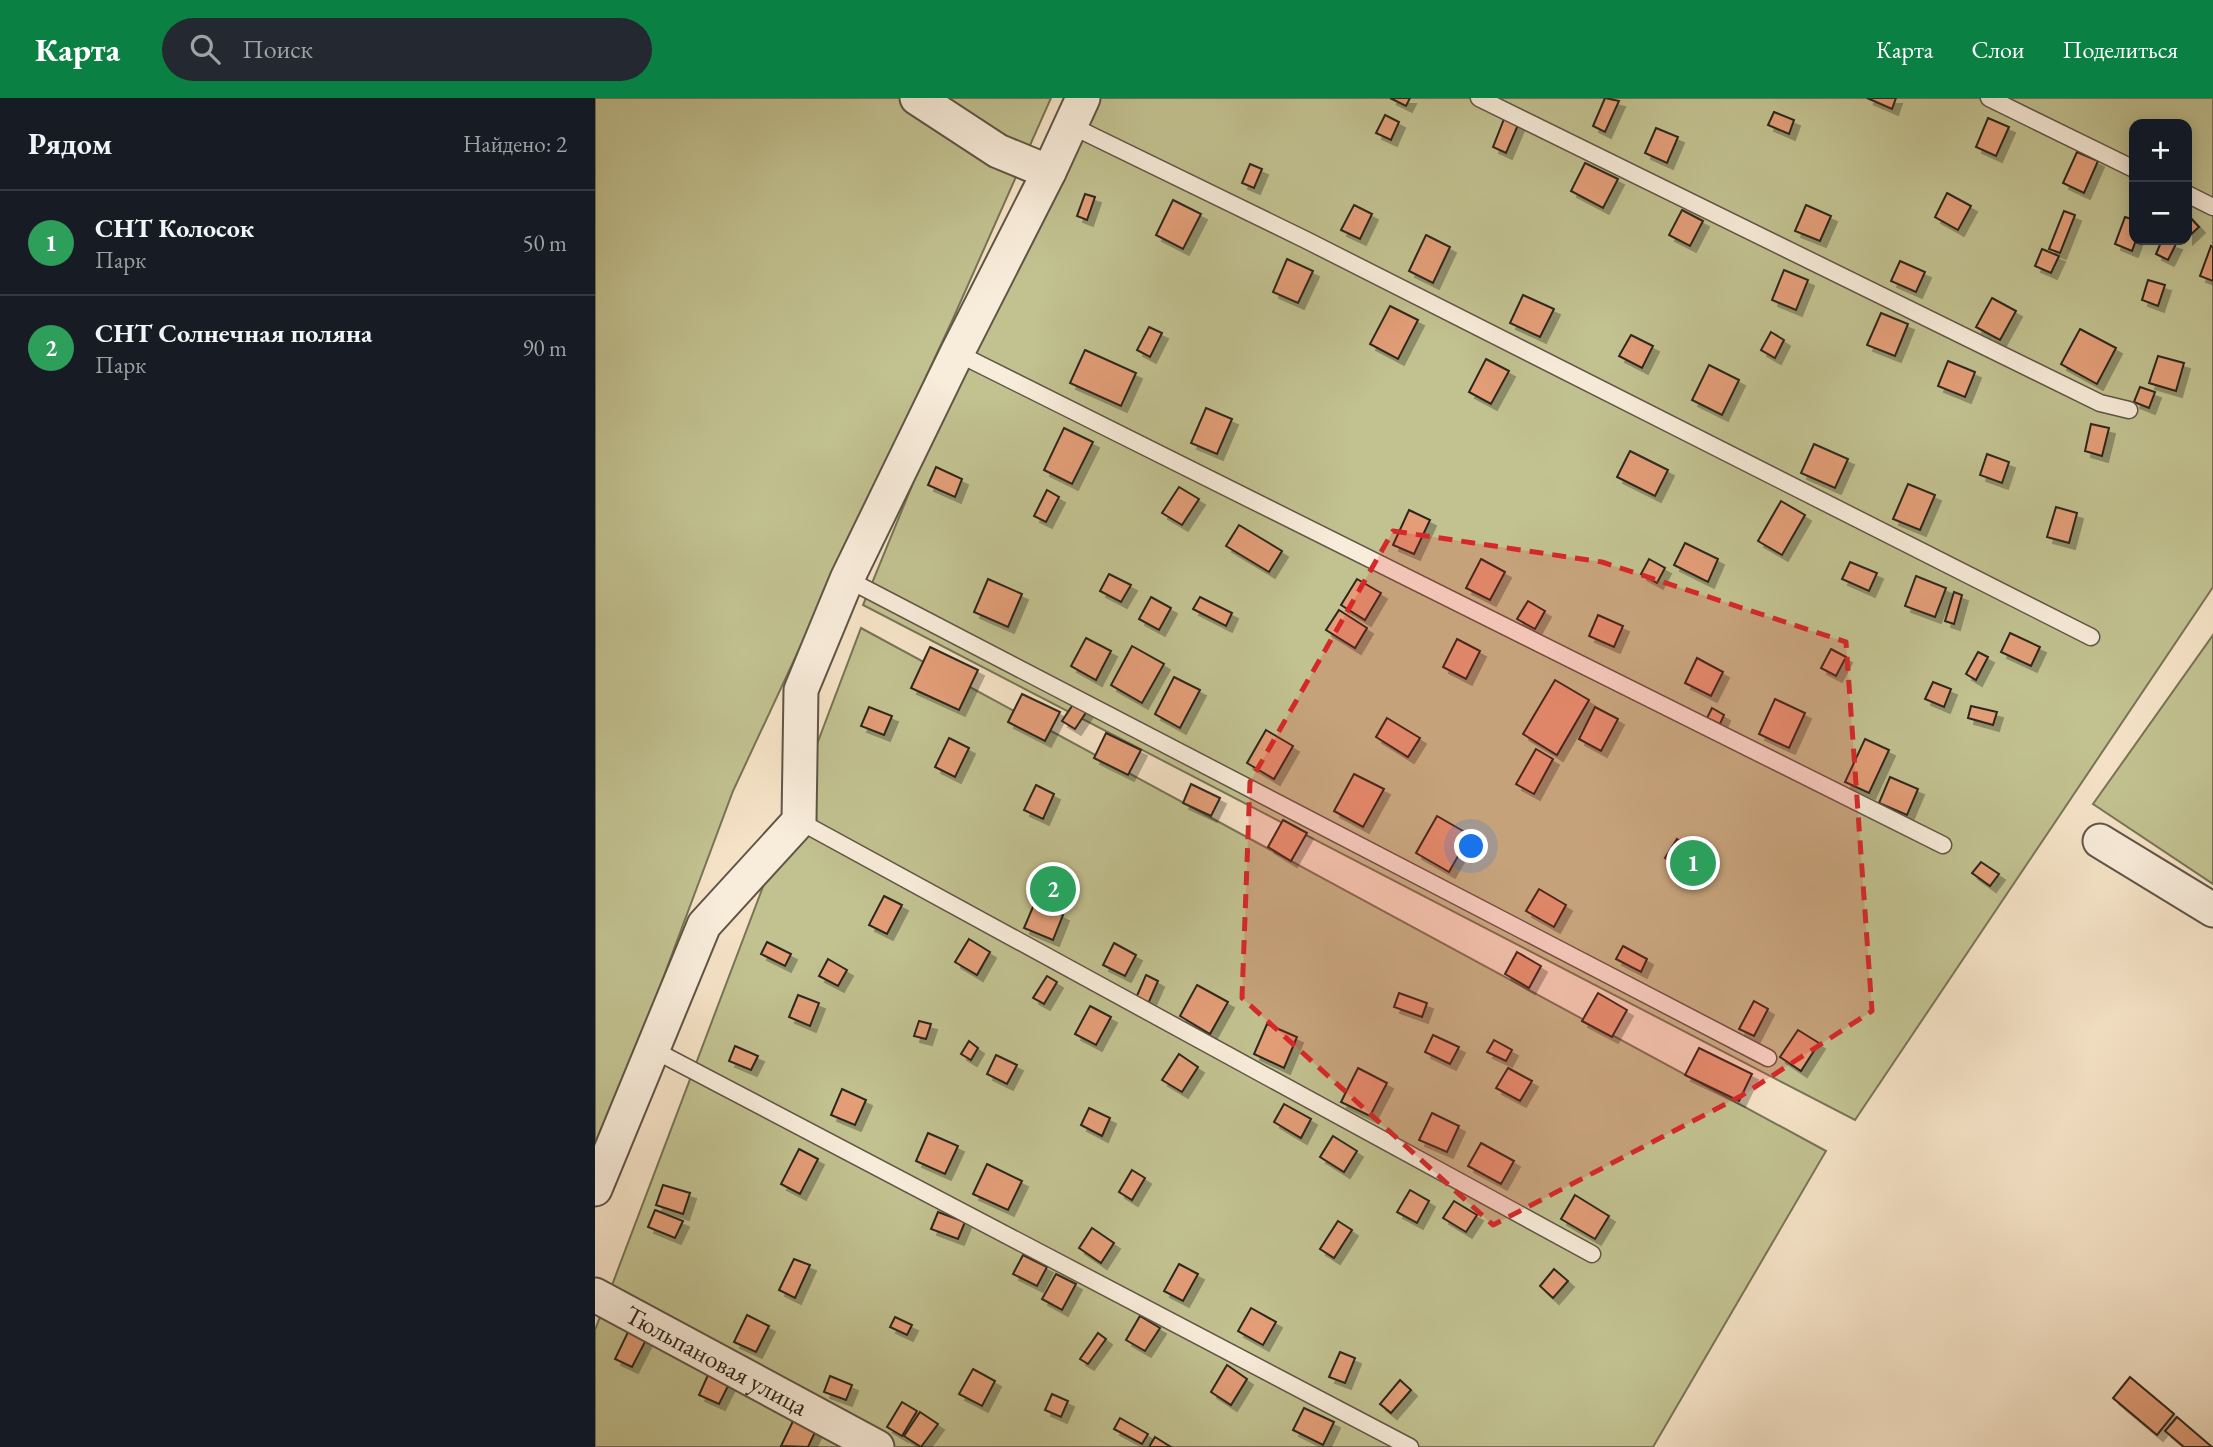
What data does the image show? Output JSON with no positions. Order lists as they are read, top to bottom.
{
  "streets": {
    "street": ["Тюльпановая улица"]
  },
  "page": {
    "header": "Карта",
    "search": "Поиск",
    "nav": ["Карта", "Слои", "Поделиться"],
    "heading": ["Рядом", "Найдено: 2"],
    "map_buttons": ["+", "−"],
    "list": [
      {
        "mark": "1",
        "name": "СНТ Колосок",
        "note": "Парк",
        "value": "50 m"
      },
      {
        "mark": "2",
        "name": "СНТ Солнечная поляна",
        "note": "Парк",
        "value": "90 m"
      }
    ],
    "pins": ["1", "2"]
  }
}
